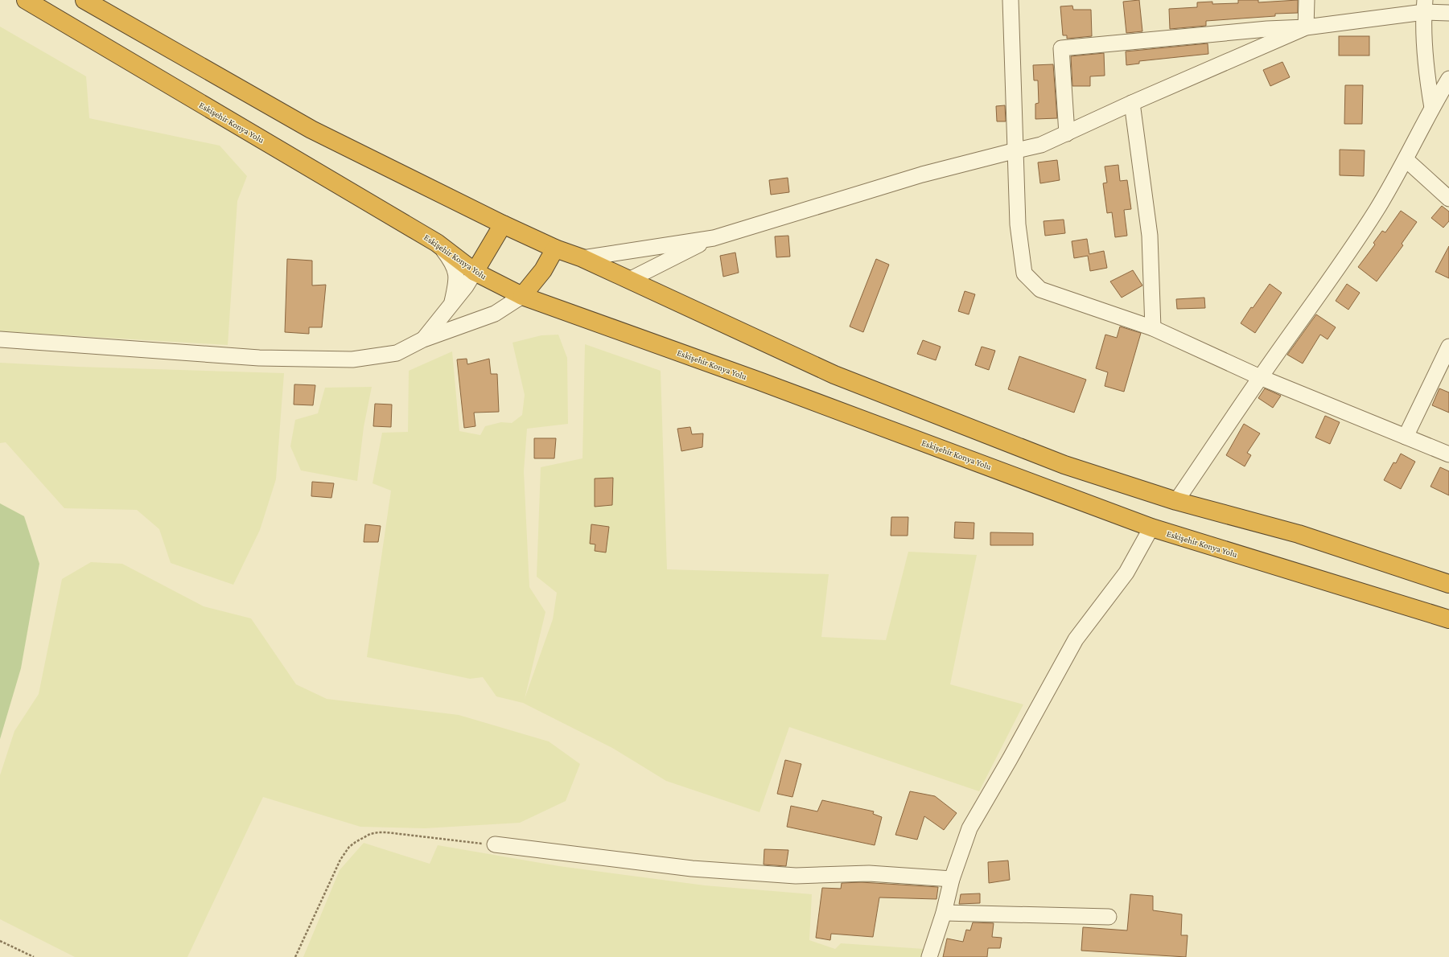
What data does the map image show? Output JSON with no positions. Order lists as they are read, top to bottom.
{
  "streets": {
    "highway": ["Eskişehir Konya Yolu"]
  }
}
